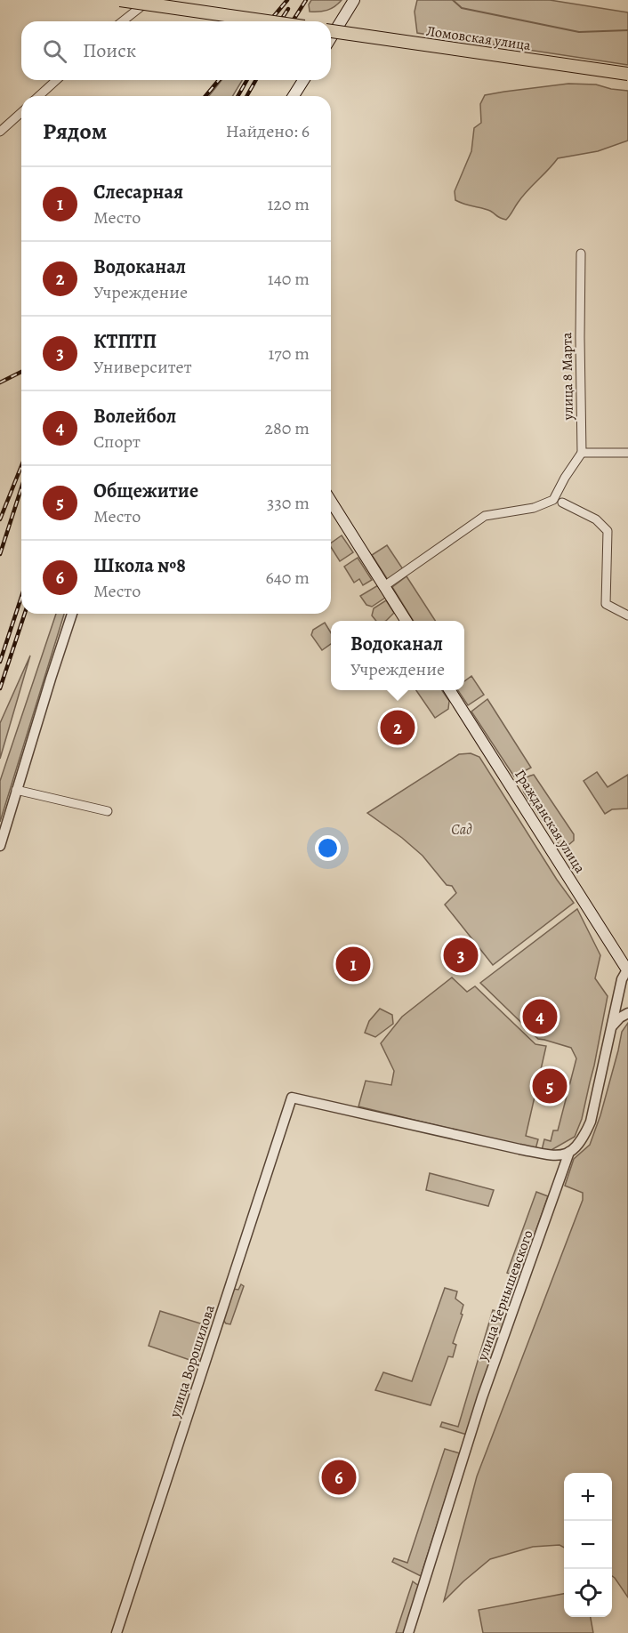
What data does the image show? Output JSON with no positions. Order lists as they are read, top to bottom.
{
  "streets": {
    "main road": ["Ломовская улица", "Гражданская улица"],
    "street": ["улица 8 Марта", "улица Чернышевского", "улица Ворошилова"]
  },
  "crossings": [
    ["Гражданская улица", "улица Чернышевского"],
    ["улица Чернышевского", "улица Ворошилова"]
  ],
  "parks": ["Сад"],
  "page": {
    "search": "Поиск",
    "heading": ["Рядом", "Найдено: 6"],
    "list": [
      {
        "mark": "1",
        "name": "Слесарная",
        "note": "Место",
        "value": "120 m"
      },
      {
        "mark": "2",
        "name": "Водоканал",
        "note": "Учреждение",
        "value": "140 m"
      },
      {
        "mark": "3",
        "name": "КТПТП",
        "note": "Университет",
        "value": "170 m"
      },
      {
        "mark": "4",
        "name": "Волейбол",
        "note": "Спорт",
        "value": "280 m"
      },
      {
        "mark": "5",
        "name": "Общежитие",
        "note": "Место",
        "value": "330 m"
      },
      {
        "mark": "6",
        "name": "Школа №8",
        "note": "Место",
        "value": "640 m"
      }
    ],
    "popup": ["Водоканал", "Учреждение"],
    "pins": [
      "2",
      "3",
      "1",
      "4",
      "5",
      "6"
    ],
    "map_buttons": ["+", "−"]
  }
}
